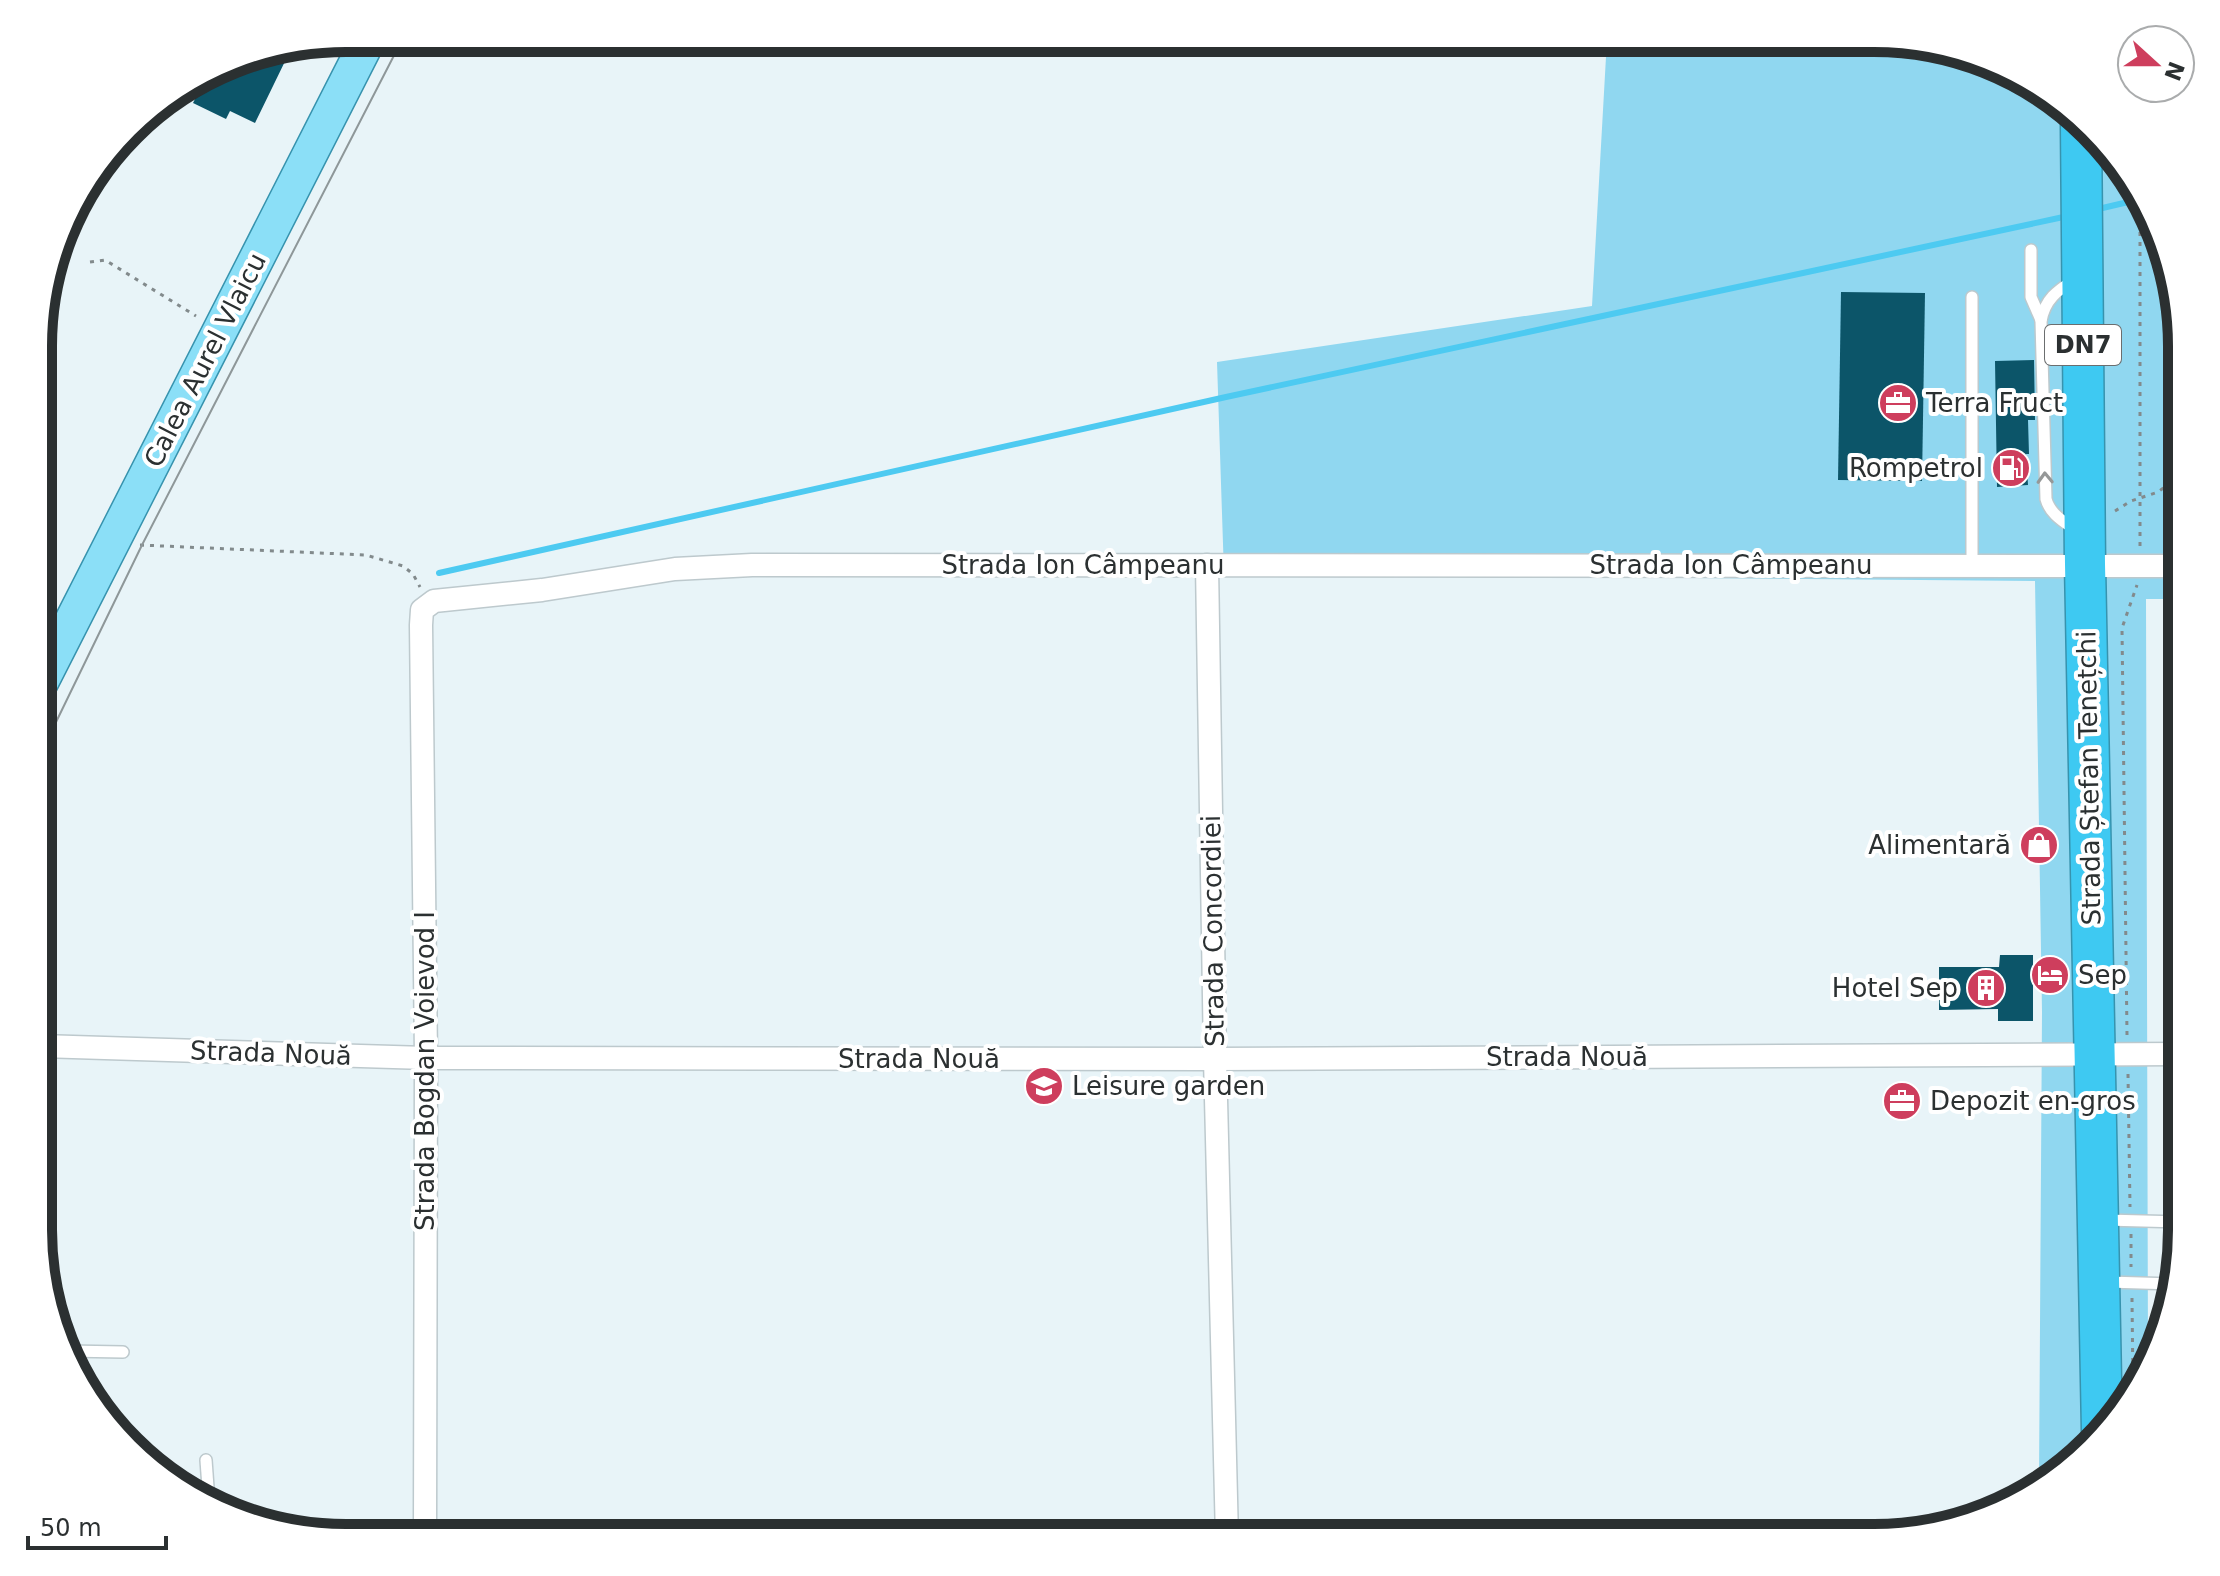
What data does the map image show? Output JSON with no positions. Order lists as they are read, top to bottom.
{
  "streets": {
    "highway": ["DN7", "Strada Ștefan Tenețchi"],
    "main road": ["Calea Aurel Vlaicu"],
    "street": [
      "Strada Ion Câmpeanu",
      "Strada Concordiei",
      "Strada Nouă",
      "Strada Bogdan Voievod I"
    ]
  },
  "crossings": [
    ["Strada Ion Câmpeanu", "Strada Ștefan Tenețchi"],
    ["Strada Ion Câmpeanu", "Strada Concordiei"],
    ["Strada Ion Câmpeanu", "Strada Bogdan Voievod I"],
    ["Strada Ștefan Tenețchi", "Strada Nouă"],
    ["Strada Concordiei", "Strada Nouă"],
    ["Strada Nouă", "Strada Bogdan Voievod I"]
  ],
  "places": {
    "office": ["Terra Fruct", "Depozit en-gros"],
    "fuel station": ["Rompetrol"],
    "shop": ["Alimentară"],
    "hotel": ["Sep"],
    "building": ["Hotel Sep"],
    "school or university": ["Leisure garden"]
  },
  "scale_bar": "50 m",
  "north": "right"
}
